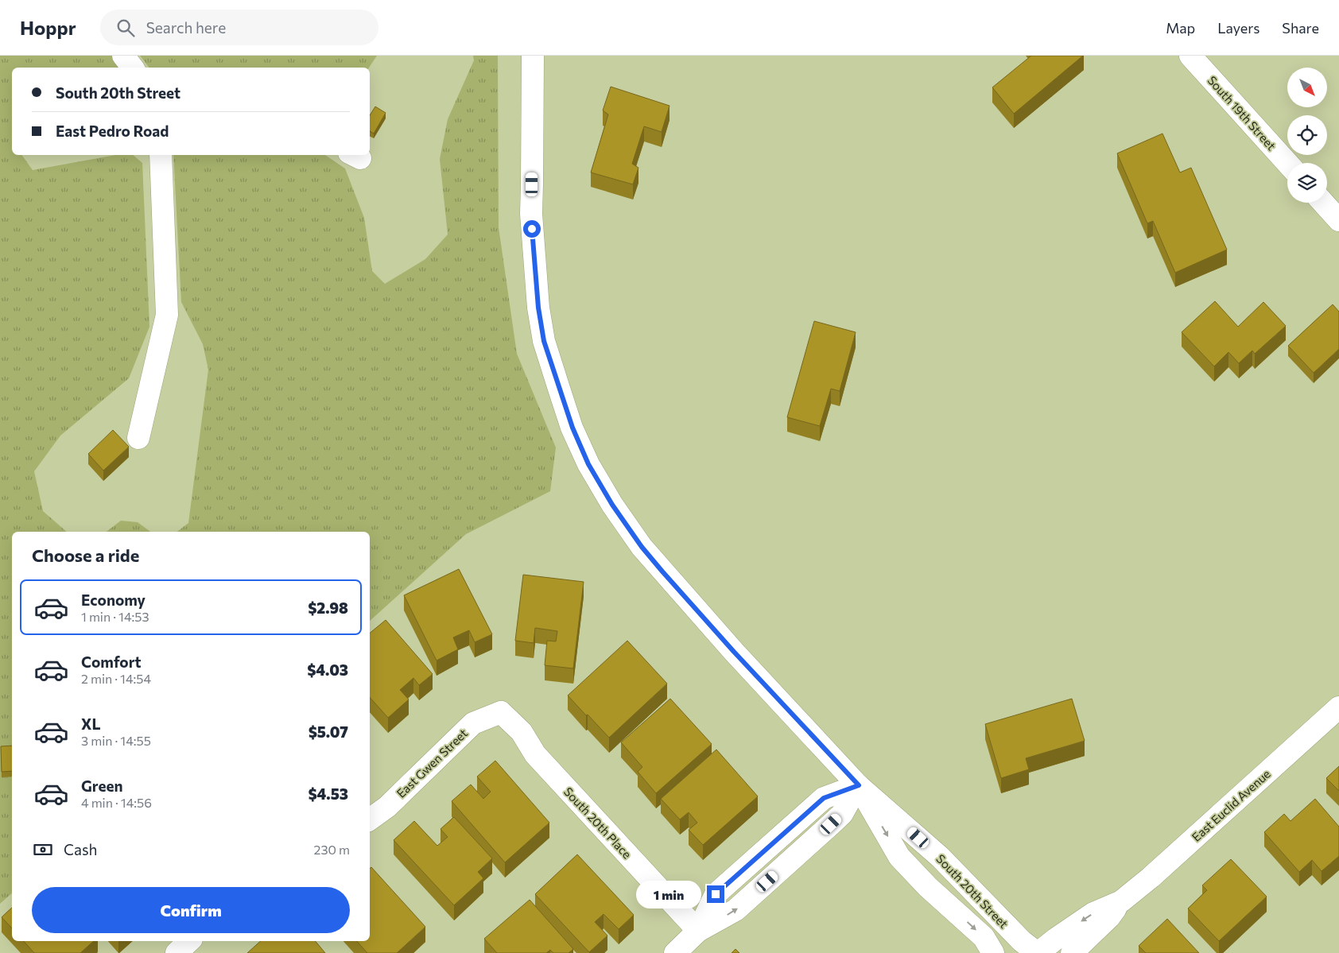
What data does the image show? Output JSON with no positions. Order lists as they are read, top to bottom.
{
  "streets": {
    "street": [
      "South 19th Street",
      "East Gwen Street",
      "East Euclid Avenue",
      "South 20th Place",
      "South 20th Street"
    ]
  },
  "crossings": [
    ["East Gwen Street", "South 20th Place"],
    ["East Euclid Avenue", "South 20th Street"]
  ],
  "north": "bottom right",
  "page": {
    "header": "Hoppr",
    "search": "Search here",
    "nav": ["Map", "Layers", "Share"],
    "banner": ["South 20th Street", "East Pedro Road"],
    "heading": "Choose a ride",
    "list": [
      {
        "name": "Economy",
        "note": "1 min · 14:53",
        "value": "$2.98"
      },
      {
        "name": "Comfort",
        "note": "2 min · 14:54",
        "value": "$4.03"
      },
      {
        "name": "XL",
        "note": "3 min · 14:55",
        "value": "$5.07"
      },
      {
        "name": "Green",
        "note": "4 min · 14:56",
        "value": "$4.53"
      }
    ],
    "pay": ["Cash", "230 m"],
    "buttons": "Confirm",
    "bubble": "1 min"
  }
}
